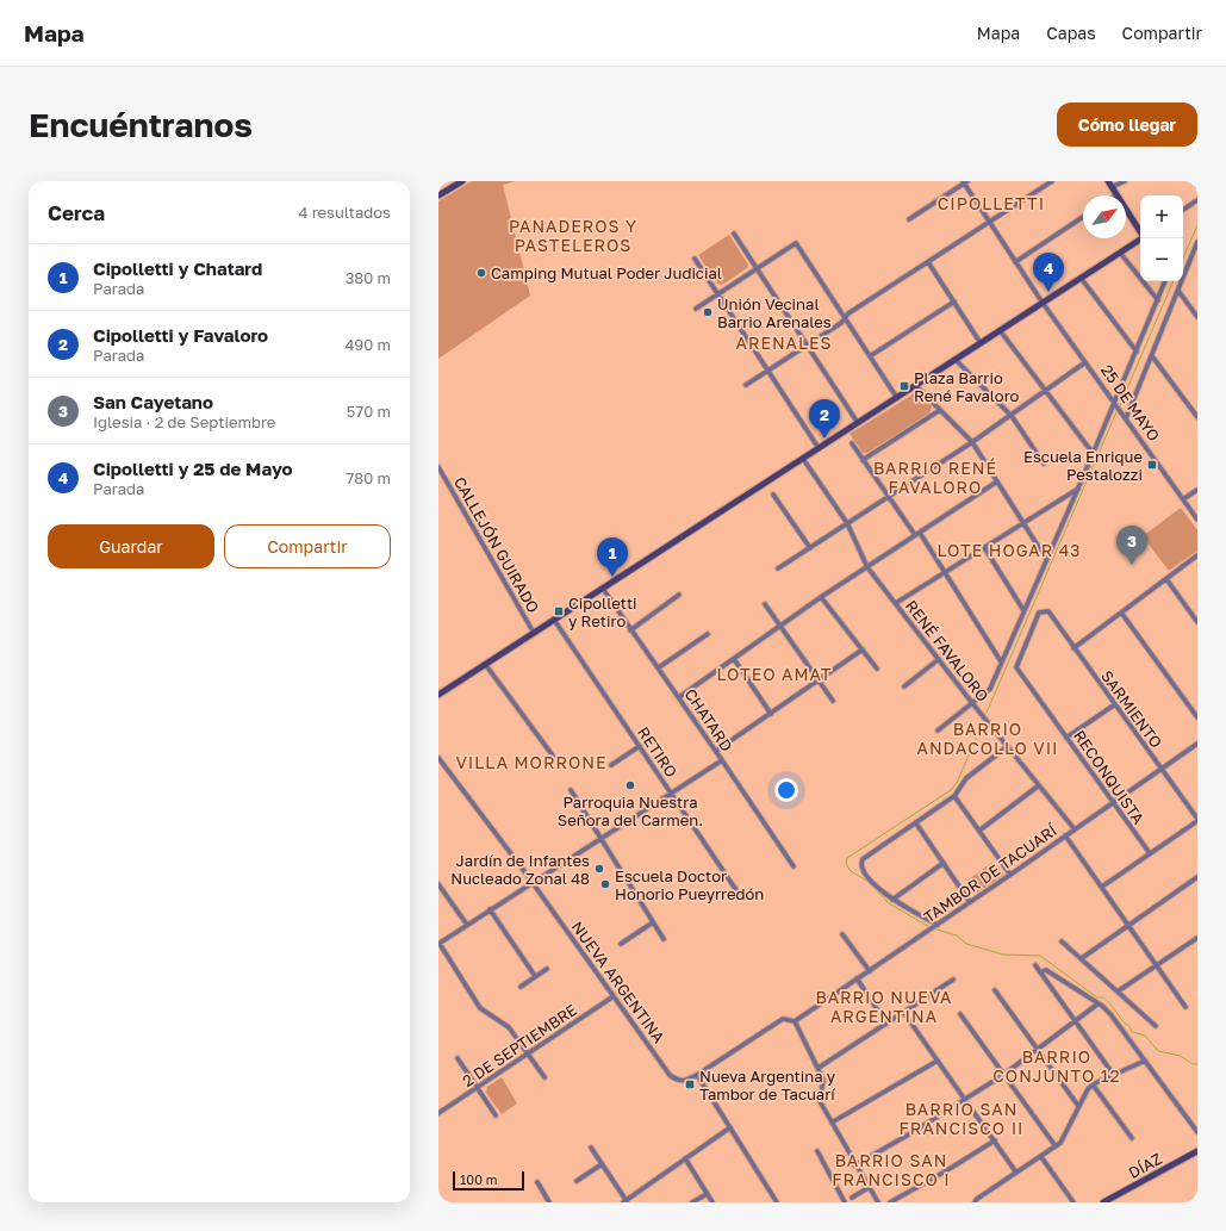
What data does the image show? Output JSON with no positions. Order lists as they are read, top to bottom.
{
  "streets": {
    "street": [
      "25 DE MAYO",
      "CALLEJÓN GUIRADO",
      "RENÉ FAVALORO",
      "SARMIENTO",
      "CHATARD",
      "RETIRO",
      "RECONQUISTA",
      "TAMBOR DE TACUARÍ",
      "NUEVA ARGENTINA",
      "2 DE SEPTIEMBRE",
      "DÍAZ"
    ]
  },
  "crossings": [
    ["RENÉ FAVALORO", "TAMBOR DE TACUARÍ"],
    ["SARMIENTO", "RECONQUISTA"],
    ["SARMIENTO", "TAMBOR DE TACUARÍ"],
    ["RECONQUISTA", "TAMBOR DE TACUARÍ"],
    ["NUEVA ARGENTINA", "2 DE SEPTIEMBRE"]
  ],
  "districts": [
    "CIPOLLETTI",
    "PANADEROS Y PASTELEROS",
    "ARENALES",
    "BARRIO RENÉ FAVALORO",
    "LOTE HOGAR 43",
    "LOTEO AMAT",
    "BARRIO ANDACOLLO VII",
    "VILLA MORRONE",
    "BARRIO NUEVA ARGENTINA",
    "BARRIO CONJUNTO 12",
    "BARRIO SAN FRANCISCO II",
    "BARRIO SAN FRANCISCO I"
  ],
  "places": {
    "other": [
      "Camping Mutual Poder Judicial",
      "Unión Vecinal Barrio Arenales",
      "Parroquia Nuestra Señora del Carmen.",
      "Jardín de Infantes Nucleado Zonal 48",
      "Escuela Doctor Honorio Pueyrredón"
    ],
    "transit": [
      "Plaza Barrio René Favaloro",
      "Escuela Enrique Pestalozzi",
      "Cipolletti y Retiro",
      "Nueva Argentina y Tambor de Tacuarí"
    ]
  },
  "scale_bar": "100 m",
  "north": "top right",
  "page": {
    "header": "Mapa",
    "nav": ["Mapa", "Capas", "Compartir"],
    "buttons": [
      "Cómo llegar",
      ["Guardar", "Compartir"]
    ],
    "title": "Encuéntranos",
    "heading": ["Cerca", "4 resultados"],
    "map_buttons": ["+", "−"],
    "list": [
      {
        "mark": "1",
        "name": "Cipolletti y Chatard",
        "note": "Parada",
        "value": "380 m"
      },
      {
        "mark": "2",
        "name": "Cipolletti y Favaloro",
        "note": "Parada",
        "value": "490 m"
      },
      {
        "mark": "3",
        "name": "San Cayetano",
        "note": "Iglesia · 2 de Septiembre",
        "value": "570 m"
      },
      {
        "mark": "4",
        "name": "Cipolletti y 25 de Mayo",
        "note": "Parada",
        "value": "780 m"
      }
    ],
    "pins": [
      "4",
      "2",
      "3",
      "1"
    ],
    "scale": "100 m"
  }
}
